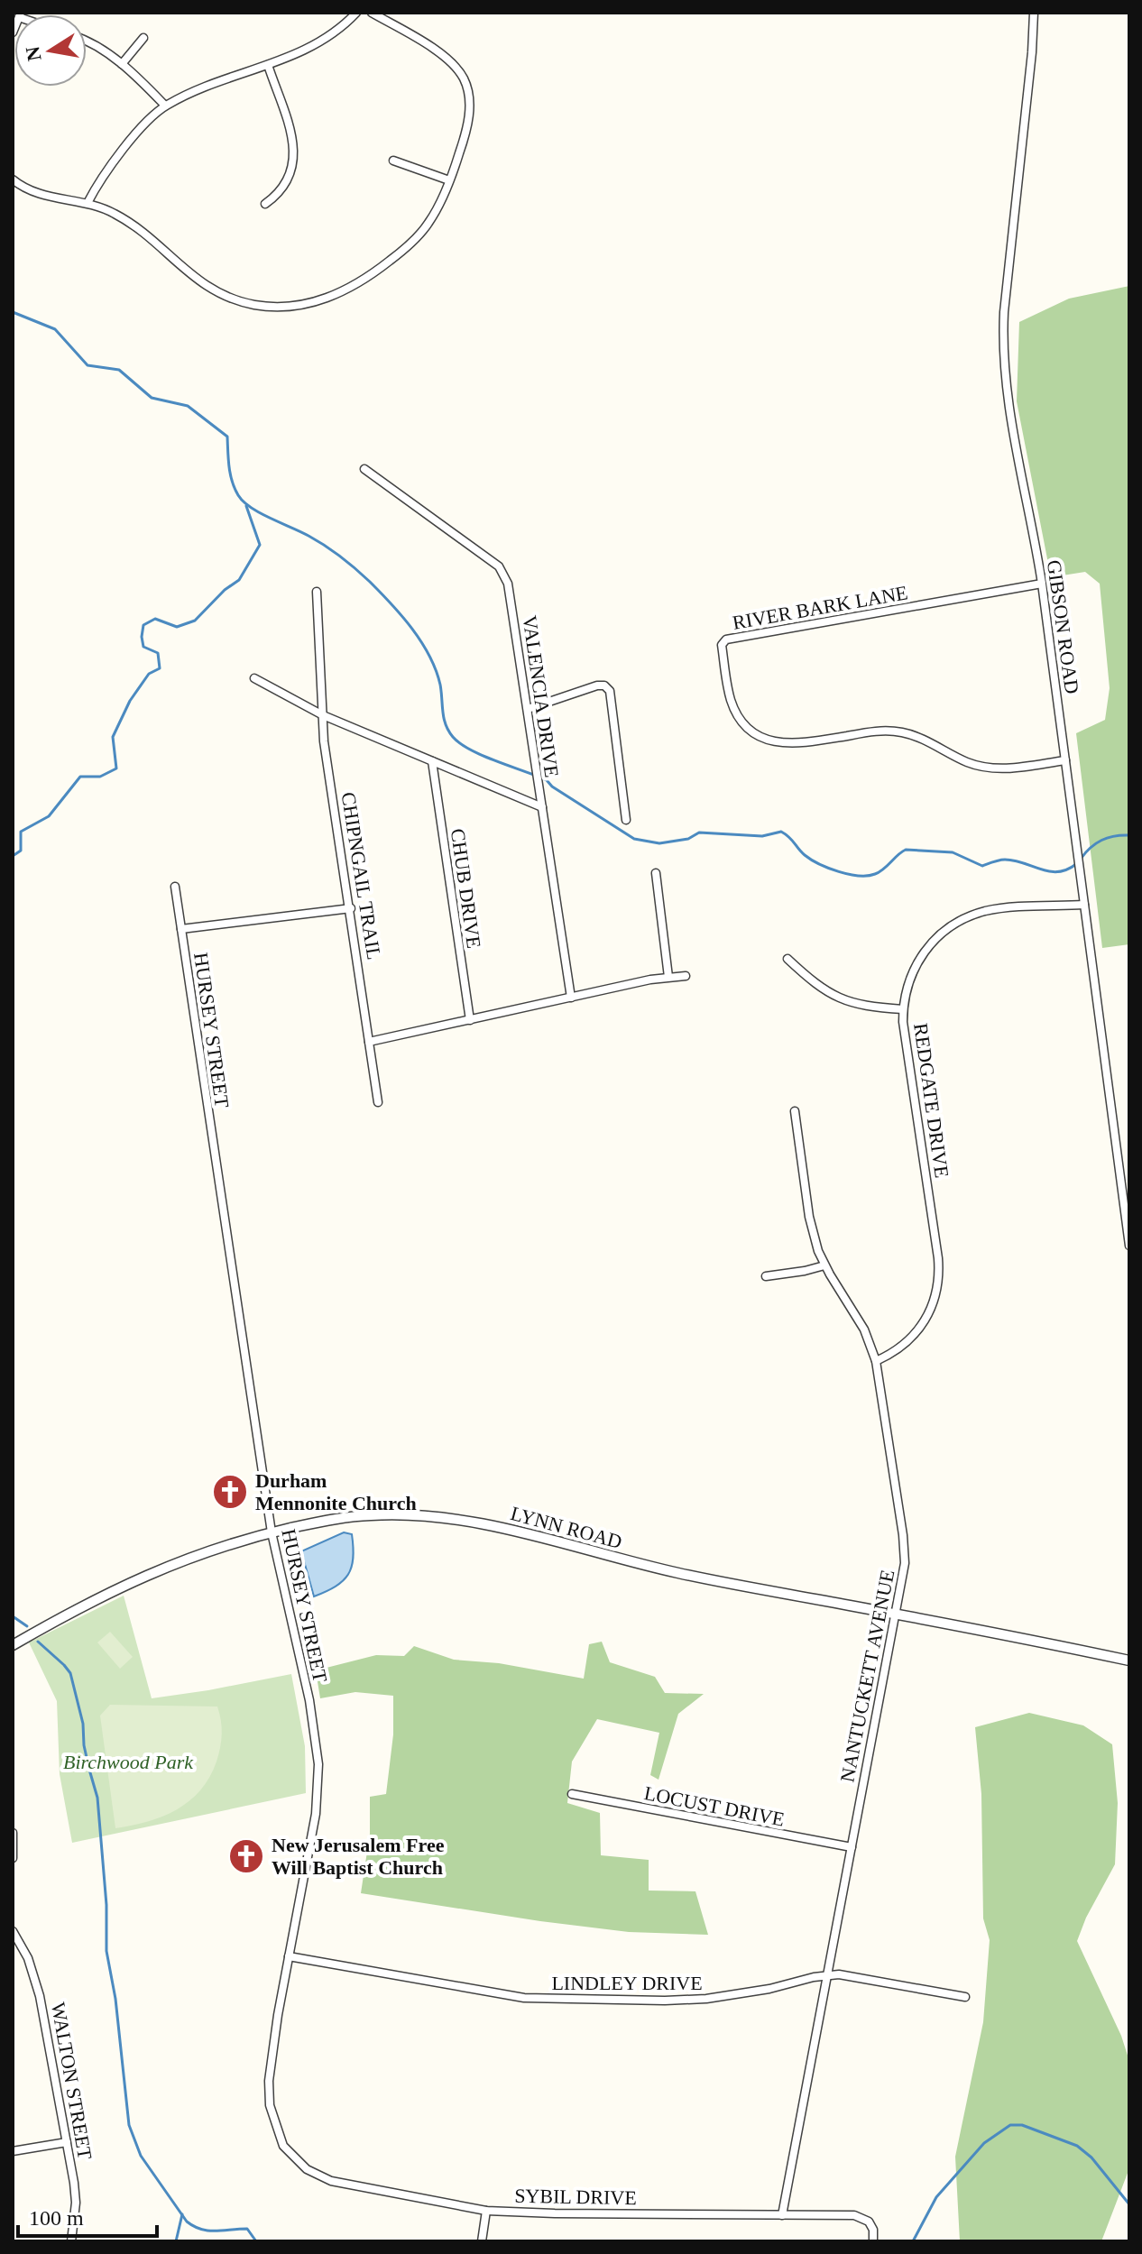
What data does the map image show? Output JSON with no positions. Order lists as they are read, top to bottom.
{
  "streets": {
    "street": [
      "RIVER BARK LANE",
      "GIBSON ROAD",
      "VALENCIA DRIVE",
      "CHIPNGAIL TRAIL",
      "CHUB DRIVE",
      "HURSEY STREET",
      "REDGATE DRIVE",
      "LYNN ROAD",
      "NANTUCKETT AVENUE",
      "LOCUST DRIVE",
      "LINDLEY DRIVE",
      "WALTON STREET",
      "SYBIL DRIVE"
    ]
  },
  "crossings": [
    ["RIVER BARK LANE", "GIBSON ROAD"],
    ["GIBSON ROAD", "REDGATE DRIVE"],
    ["HURSEY STREET", "LYNN ROAD"],
    ["HURSEY STREET", "LINDLEY DRIVE"],
    ["HURSEY STREET", "SYBIL DRIVE"],
    ["REDGATE DRIVE", "NANTUCKETT AVENUE"],
    ["LYNN ROAD", "NANTUCKETT AVENUE"],
    ["NANTUCKETT AVENUE", "LOCUST DRIVE"],
    ["NANTUCKETT AVENUE", "LINDLEY DRIVE"],
    ["NANTUCKETT AVENUE", "SYBIL DRIVE"]
  ],
  "parks": ["Birchwood Park"],
  "places": {
    "church": ["Durham Mennonite Church", "New Jerusalem Free Will Baptist Church"]
  },
  "scale_bar": "100 m",
  "north": "left"
}
